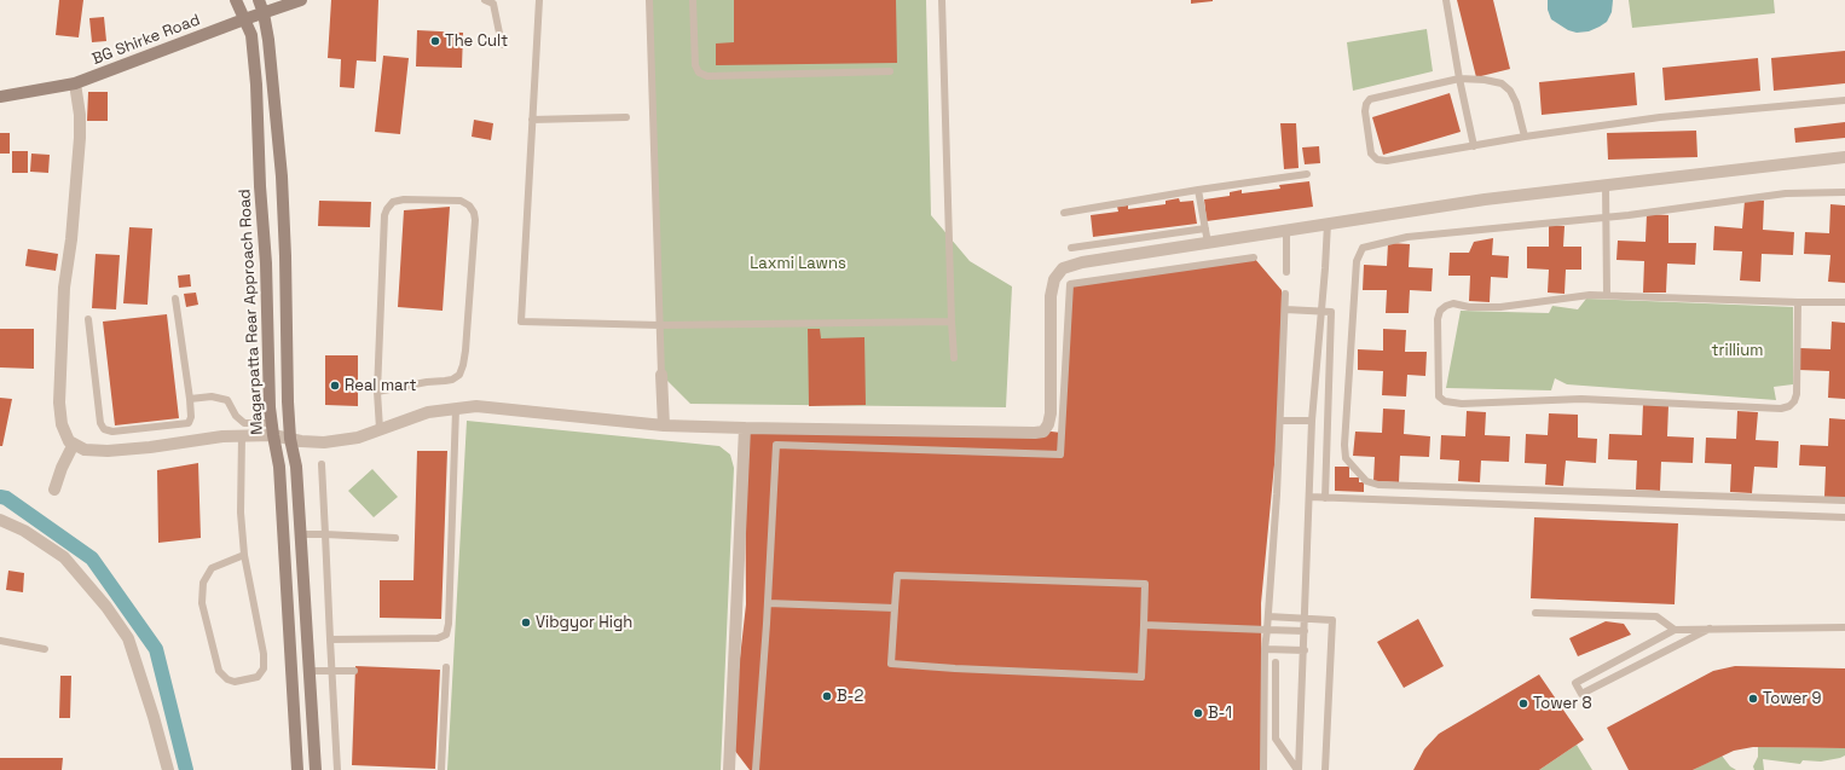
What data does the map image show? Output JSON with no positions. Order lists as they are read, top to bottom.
{
  "streets": {
    "street": ["BG Shirke Road", "Magarpatta Rear Approach Road"]
  },
  "crossings": [
    ["BG Shirke Road", "Magarpatta Rear Approach Road"]
  ],
  "parks": ["Laxmi Lawns", "trillium"],
  "places": [
    "The Cult",
    "Real mart",
    "Vibgyor High",
    "B-2",
    "Tower 9",
    "Tower 8",
    "B-1"
  ]
}
